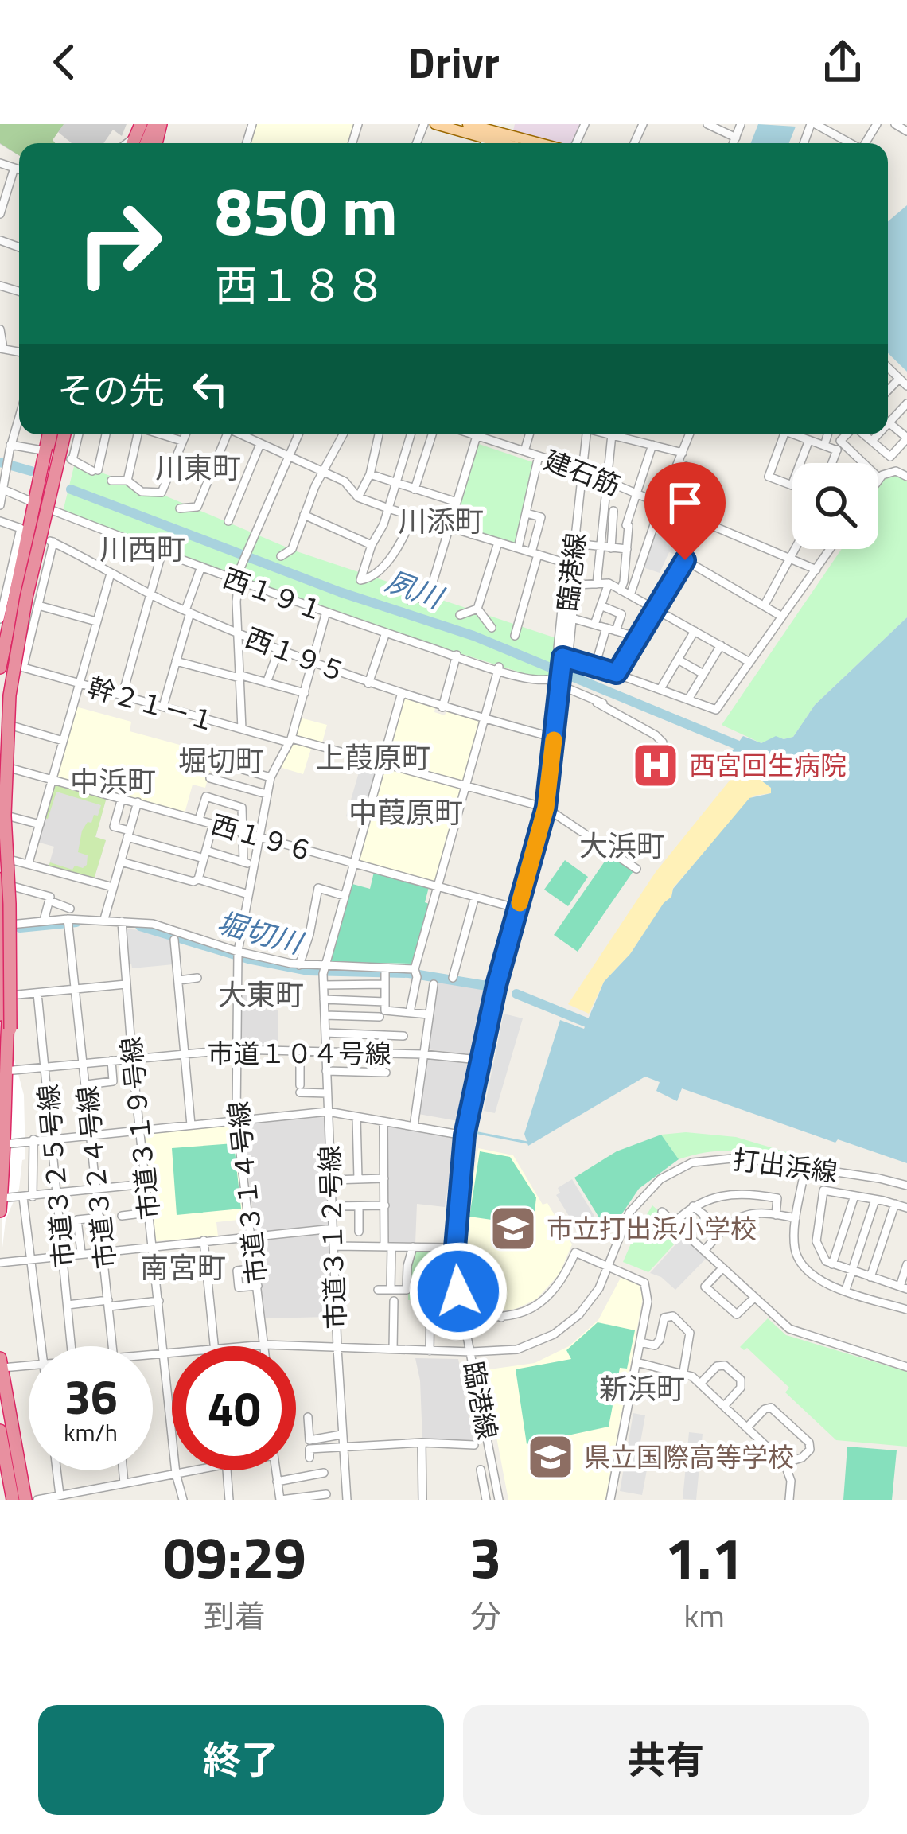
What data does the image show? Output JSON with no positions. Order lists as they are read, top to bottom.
{
  "streets": {
    "street": [
      "建石筋",
      "臨港線",
      "西１９１",
      "西１９５",
      "幹２１－１",
      "西１９６",
      "市道１０４号線",
      "市道３１９号線",
      "打出浜線",
      "市道３２５号線",
      "市道３２４号線",
      "市道３１４号線",
      "市道３１２号線"
    ]
  },
  "crossings": [
    ["建石筋", "臨港線"],
    ["臨港線", "西１９１"],
    ["臨港線", "西１９５"],
    ["臨港線", "幹２１－１"],
    ["臨港線", "西１９６"],
    ["臨港線", "市道１０４号線"],
    ["臨港線", "打出浜線"],
    ["西１９１", "市道３１４号線"],
    ["西１９５", "市道３１４号線"],
    ["幹２１－１", "市道３１４号線"],
    ["西１９６", "市道３１４号線"],
    ["市道１０４号線", "市道３１９号線"],
    ["市道１０４号線", "市道３２５号線"],
    ["市道１０４号線", "市道３２４号線"],
    ["市道１０４号線", "市道３１４号線"],
    ["市道１０４号線", "市道３１２号線"],
    ["市道３１９号線", "打出浜線"],
    ["打出浜線", "市道３１４号線"],
    ["打出浜線", "市道３１２号線"]
  ],
  "districts": [
    "川東町",
    "川添町",
    "川西町",
    "上葭原町",
    "堀切町",
    "中浜町",
    "中葭原町",
    "大浜町",
    "大東町",
    "南宮町",
    "新浜町"
  ],
  "water": ["夙川", "堀切川"],
  "places": {
    "hospital": ["西宮回生病院"],
    "school or university": ["市立打出浜小学校", "県立国際高等学校"]
  },
  "page": {
    "header": "Drivr",
    "turn": ["850 m", "西１８８"],
    "then": "その先",
    "speed": "36 km/h",
    "limit": "40",
    "eta": [
      "09:29",
      "到着",
      "3",
      "分",
      "1.1",
      "km"
    ],
    "buttons": ["終了", "共有"]
  }
}
